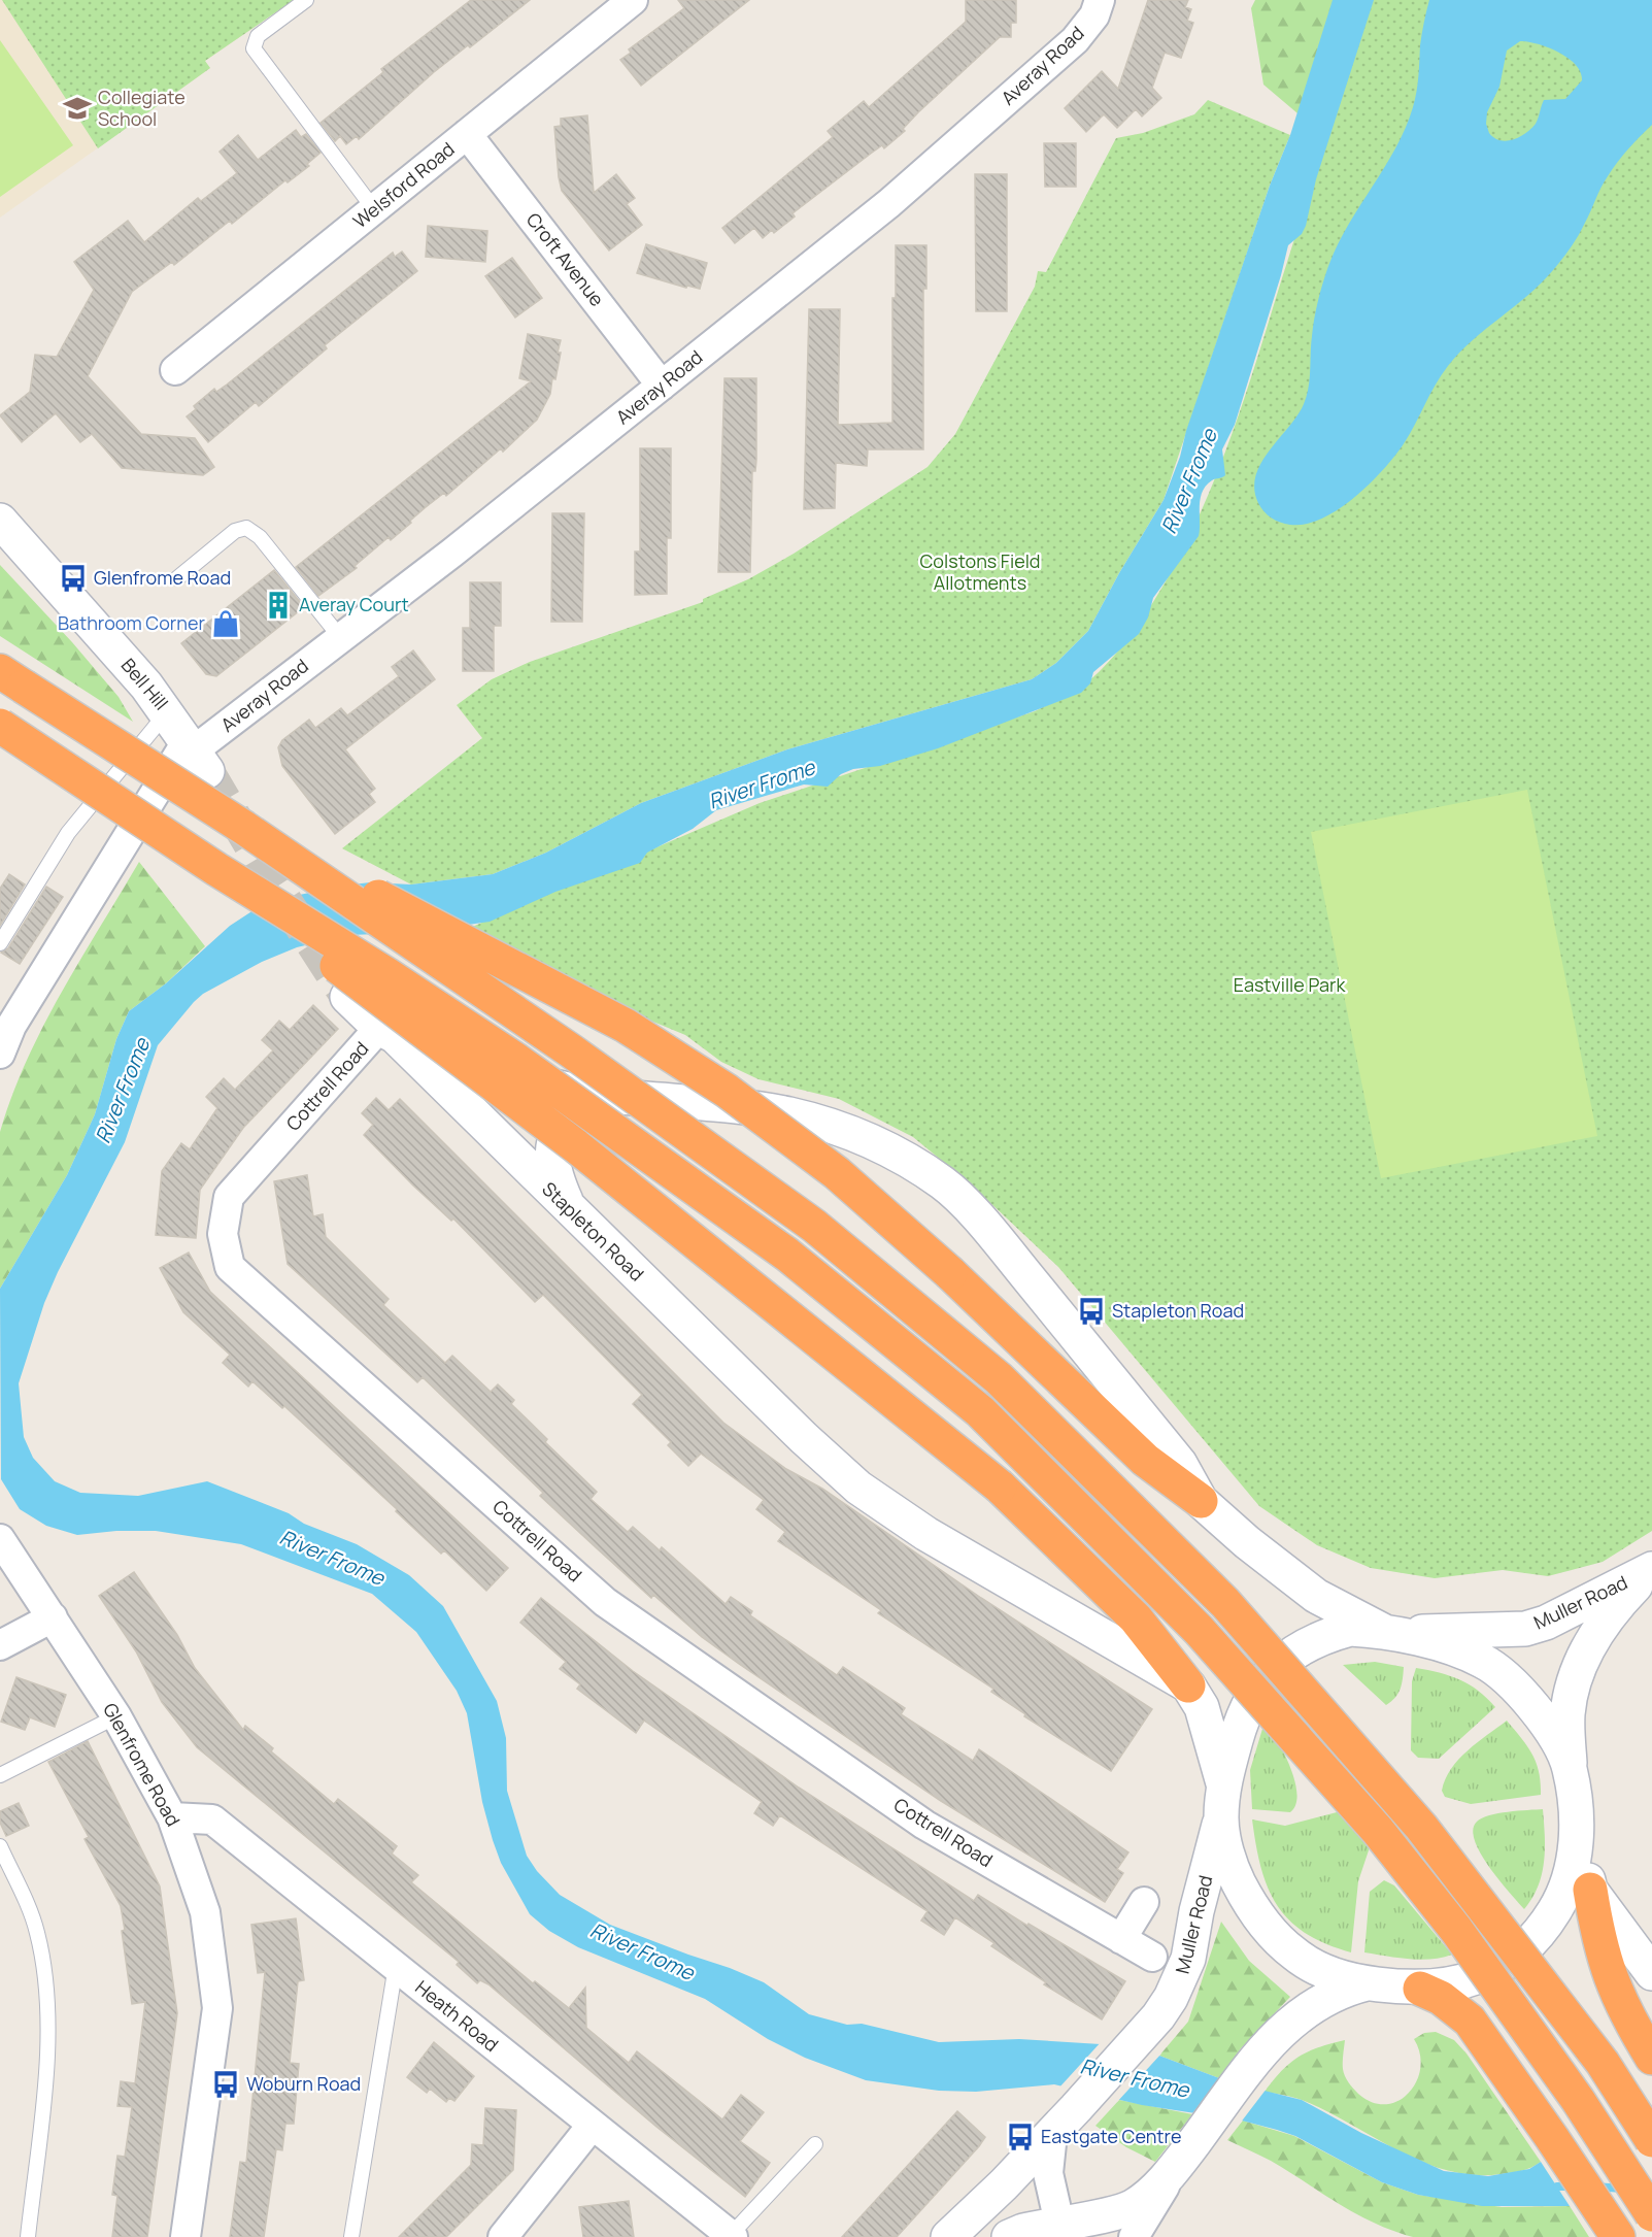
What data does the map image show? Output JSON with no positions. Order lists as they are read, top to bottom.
{
  "streets": {
    "main road": ["Bell Hill", "Stapleton Road", "Muller Road"],
    "street": [
      "Averay Road",
      "Welsford Road",
      "Croft Avenue",
      "Cottrell Road",
      "Glenfrome Road",
      "Heath Road"
    ]
  },
  "crossings": [
    ["Averay Road", "Croft Avenue"],
    ["Averay Road", "Bell Hill"],
    ["Welsford Road", "Croft Avenue"],
    ["Cottrell Road", "Stapleton Road"],
    ["Glenfrome Road", "Heath Road"]
  ],
  "water": ["River Frome"],
  "parks": ["Colstons Field Allotments", "Eastville Park"],
  "places": {
    "school or university": ["Collegiate School"],
    "bus stop": [
      "Glenfrome Road",
      "Stapleton Road",
      "Woburn Road",
      "Eastgate Centre"
    ],
    "building": ["Averay Court"],
    "shop": ["Bathroom Corner"]
  }
}
